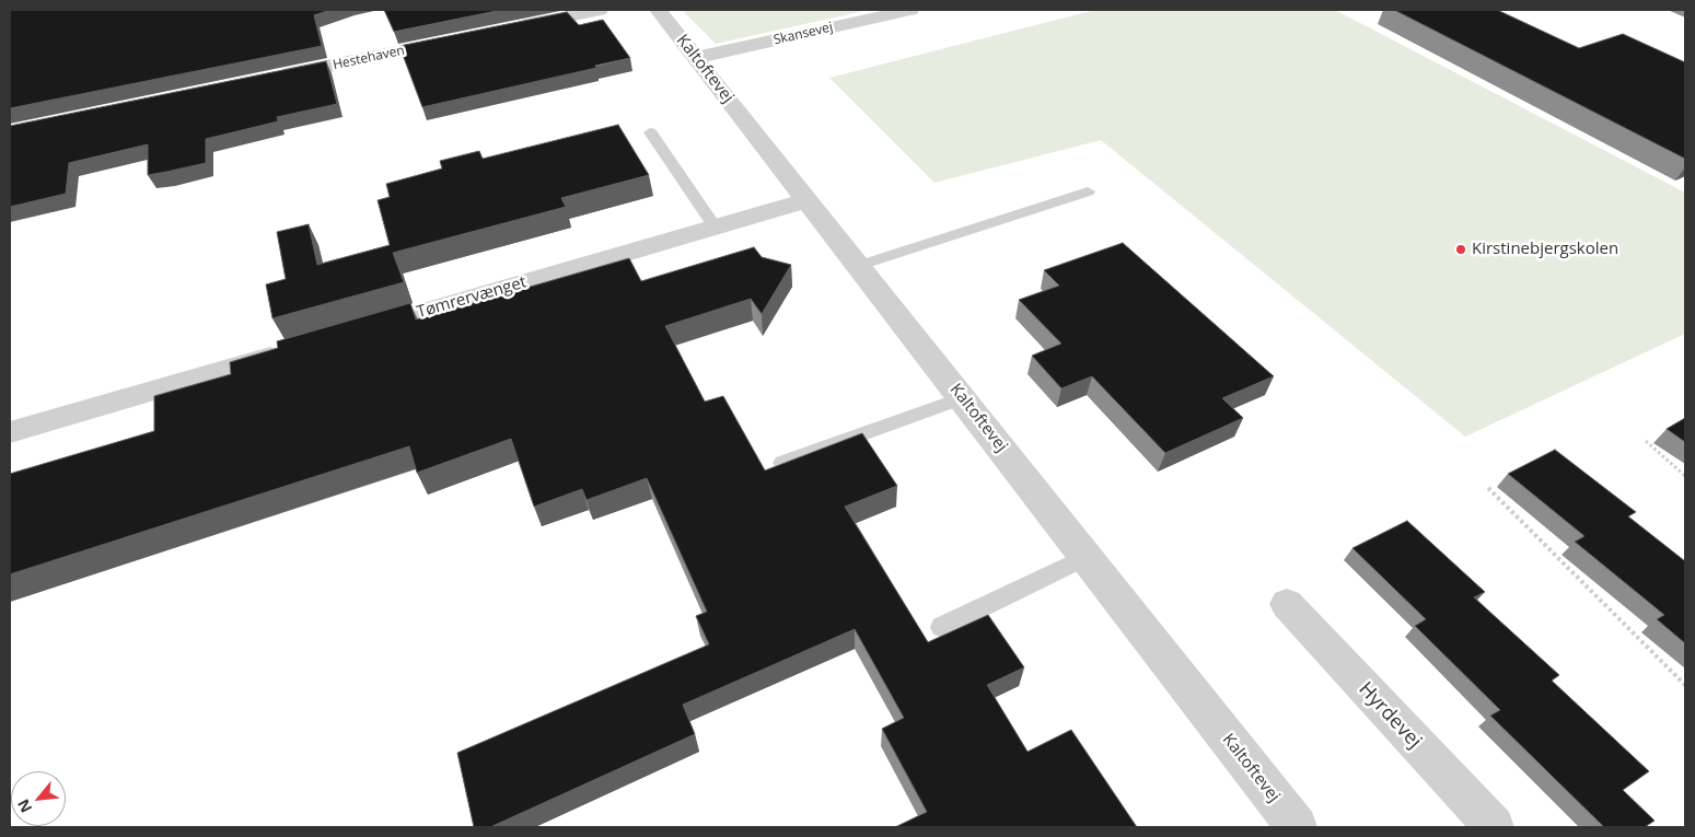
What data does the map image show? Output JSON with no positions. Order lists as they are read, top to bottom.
{
  "streets": {
    "street": [
      "Skansevej",
      "Hestehaven",
      "Kaltoftevej",
      "Tømrervænget",
      "Hyrdevej"
    ]
  },
  "crossings": [
    ["Skansevej", "Kaltoftevej"],
    ["Kaltoftevej", "Tømrervænget"]
  ],
  "places": ["Kirstinebjergskolen"],
  "north": "bottom left"
}
